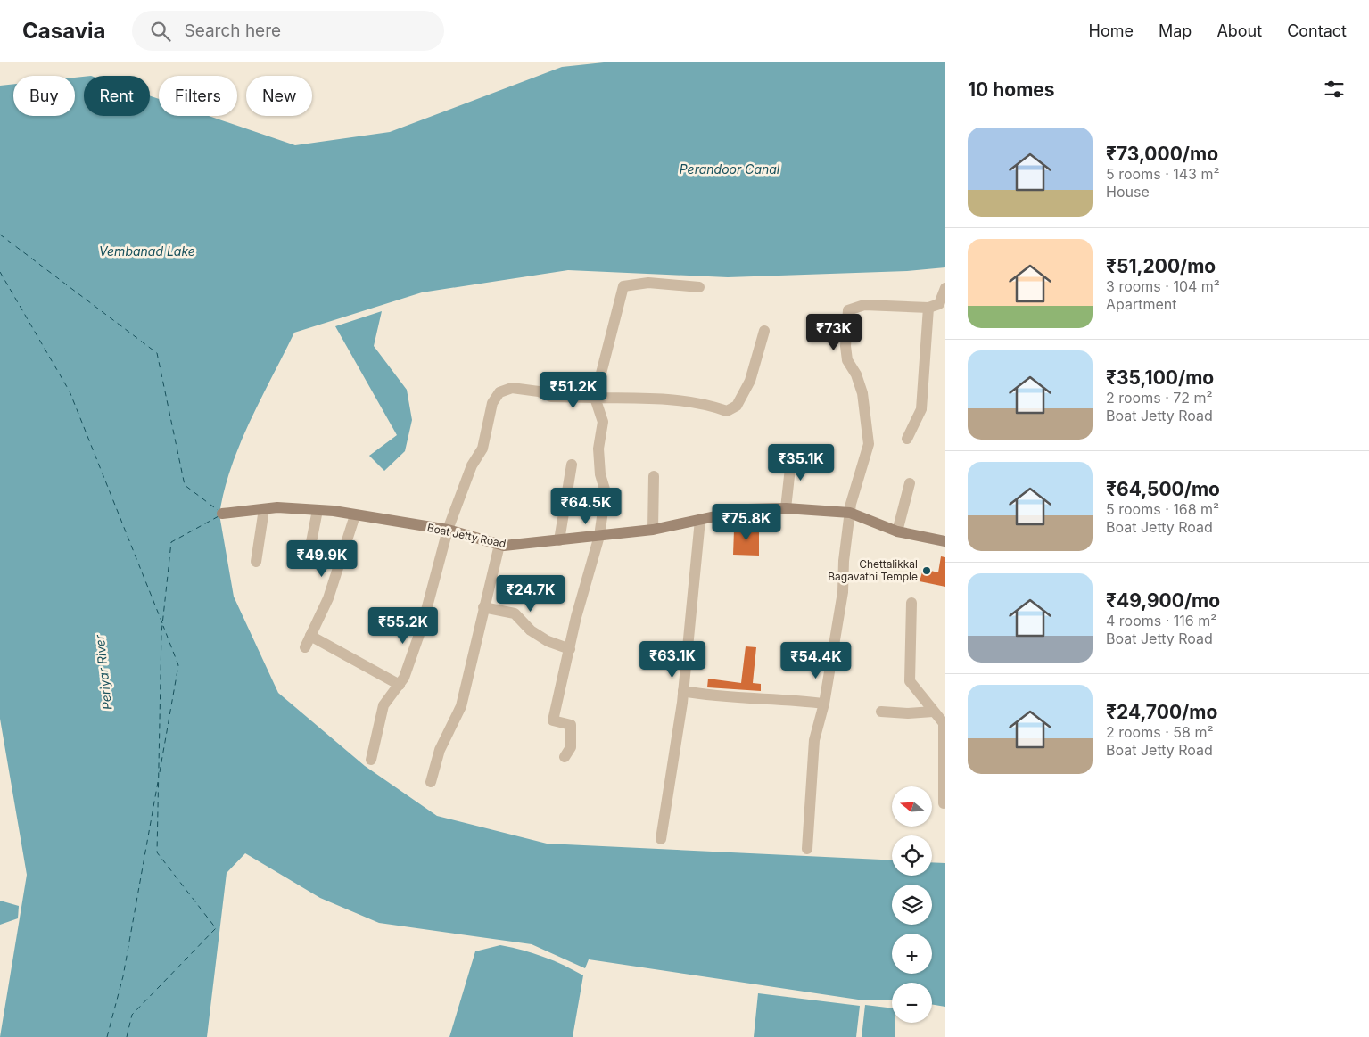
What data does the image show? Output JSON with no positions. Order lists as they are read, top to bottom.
{
  "streets": {
    "street": ["Boat Jetty Road"]
  },
  "water": ["Perandoor Canal", "Vembanad Lake", "Periyar River"],
  "places": ["Chettalikkal Bagavathi Temple"],
  "north": "left",
  "page": {
    "header": "Casavia",
    "search": "Search here",
    "nav": [
      "Home",
      "Map",
      "About",
      "Contact"
    ],
    "heading": "10 homes",
    "chip": [
      "Buy",
      "Rent",
      "Filters",
      "New"
    ],
    "list": [
      {
        "name": "₹73,000/mo",
        "note": "5 rooms · 143 m² · House"
      },
      {
        "name": "₹51,200/mo",
        "note": "3 rooms · 104 m² · Apartment"
      },
      {
        "name": "₹35,100/mo",
        "note": "2 rooms · 72 m² · Boat Jetty Road"
      },
      {
        "name": "₹64,500/mo",
        "note": "5 rooms · 168 m² · Boat Jetty Road"
      },
      {
        "name": "₹49,900/mo",
        "note": "4 rooms · 116 m² · Boat Jetty Road"
      },
      {
        "name": "₹24,700/mo",
        "note": "2 rooms · 58 m² · Boat Jetty Road"
      }
    ],
    "price": [
      "₹73K",
      "₹51.2K",
      "₹35.1K",
      "₹64.5K",
      "₹75.8K",
      "₹49.9K",
      "₹24.7K",
      "₹55.2K",
      "₹63.1K",
      "₹54.4K"
    ],
    "map_buttons": ["+", "−"]
  }
}
